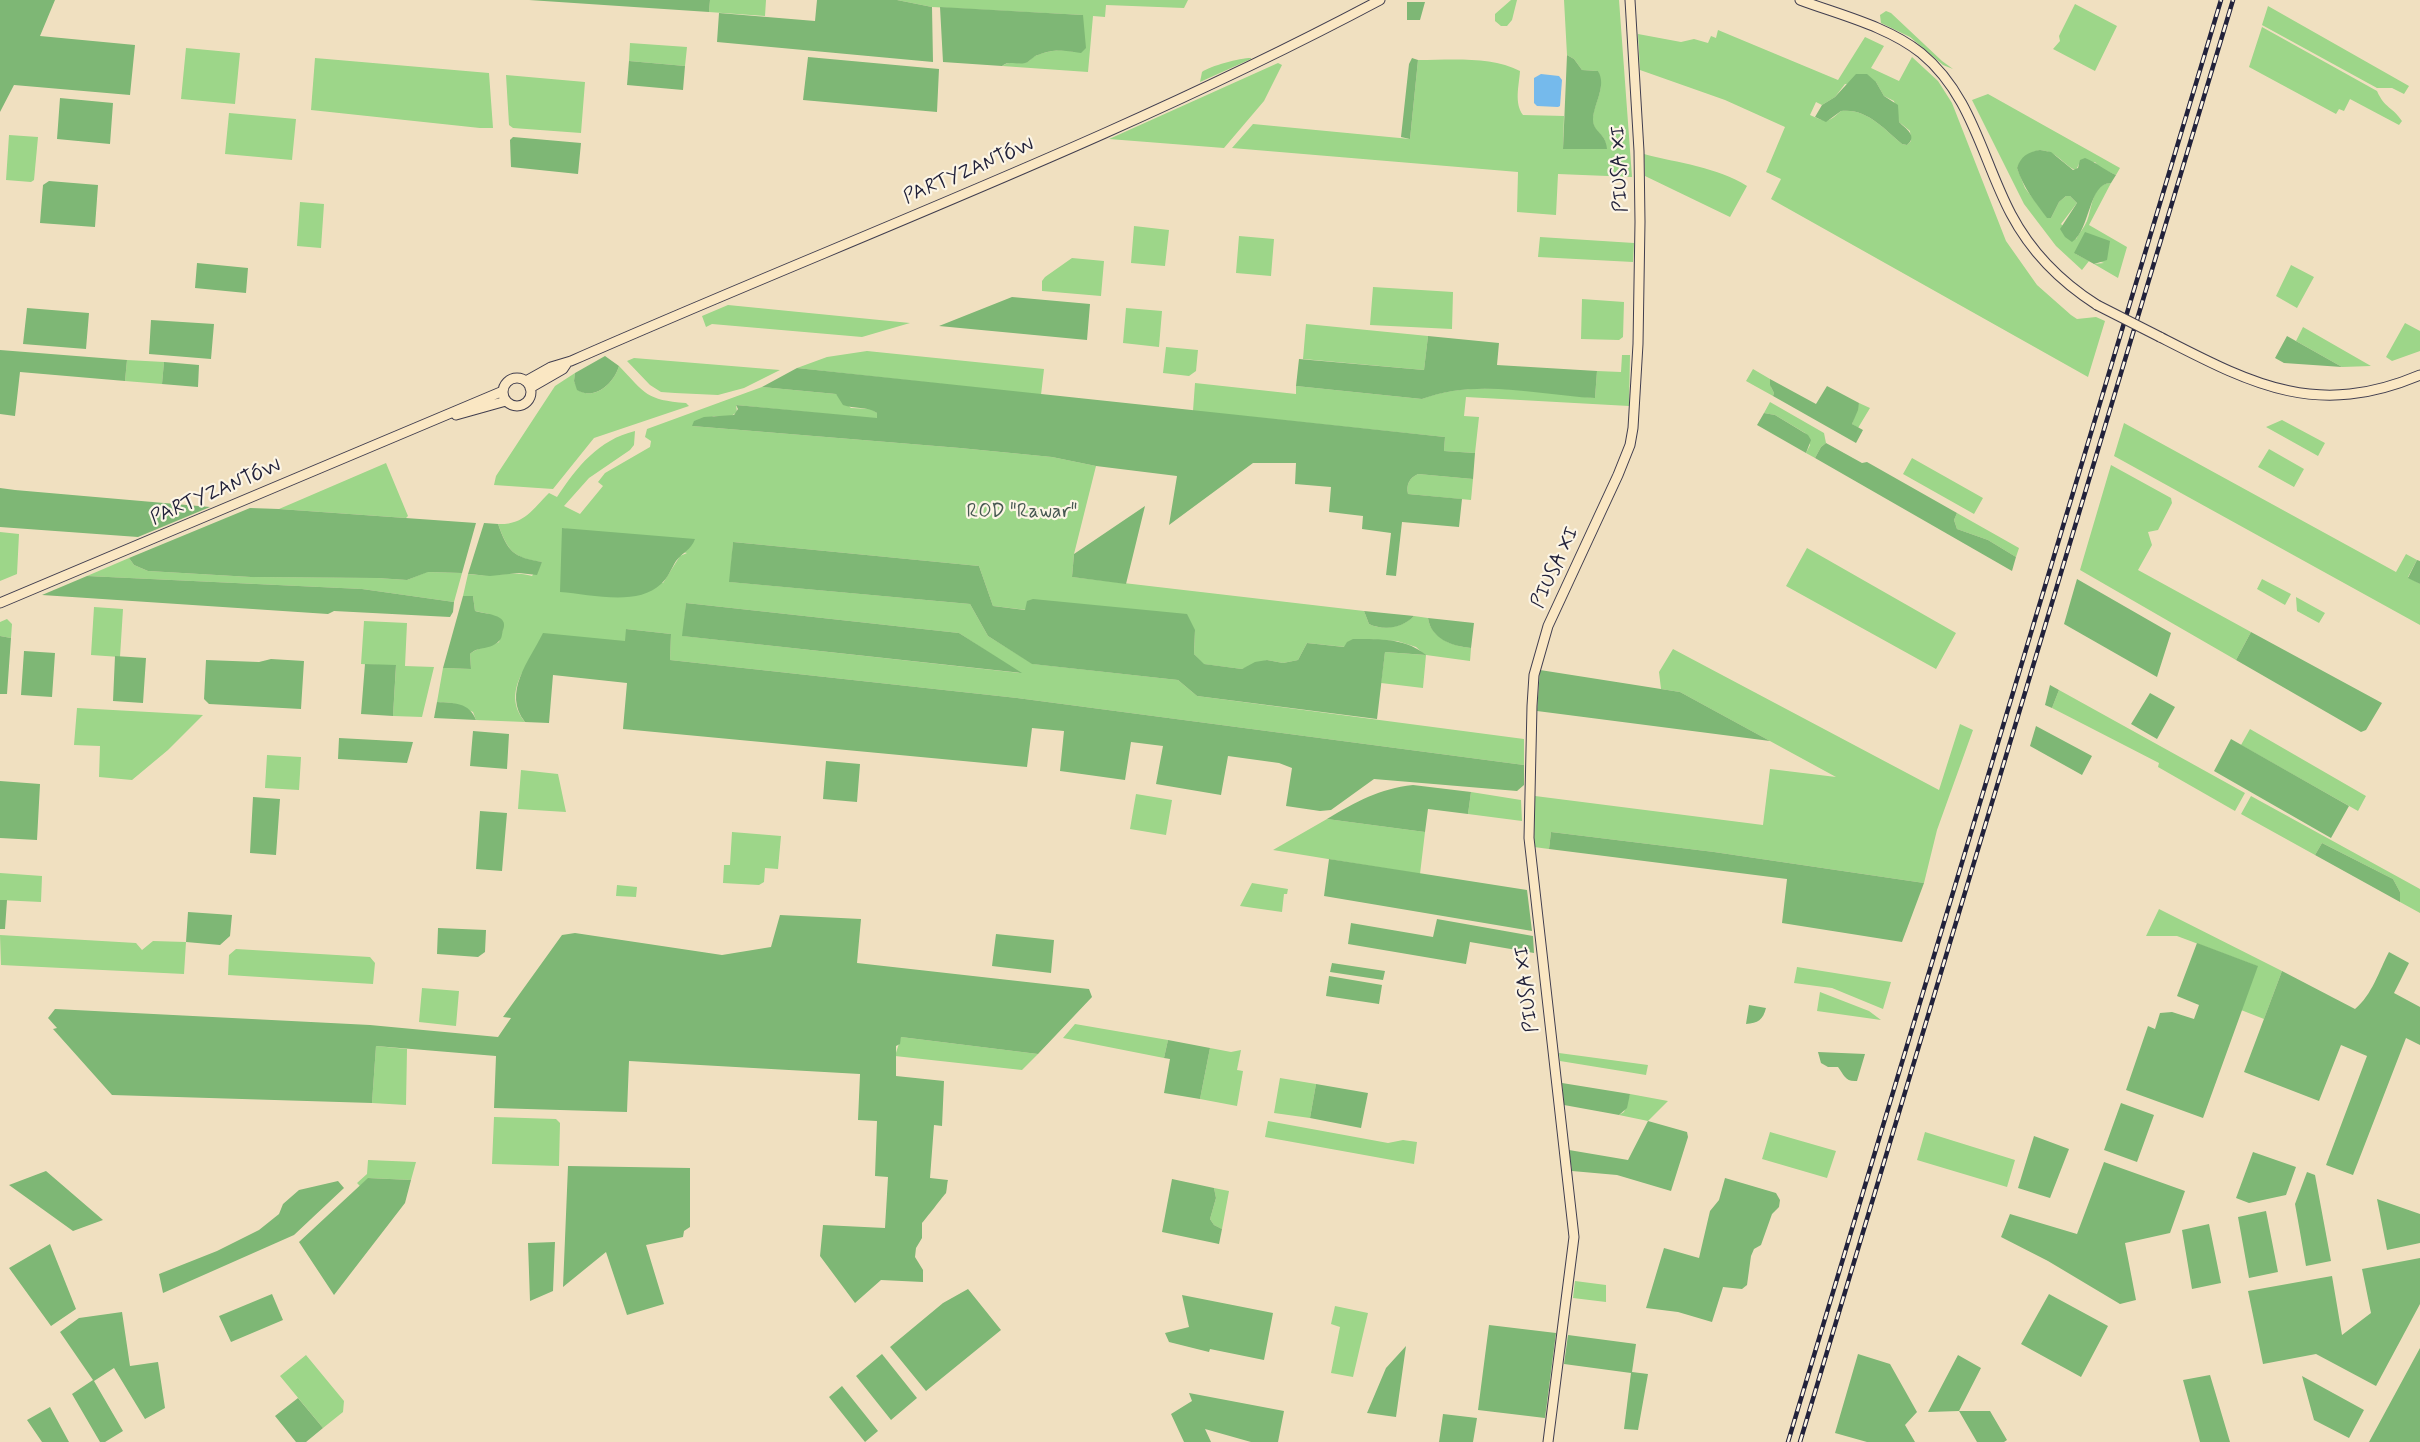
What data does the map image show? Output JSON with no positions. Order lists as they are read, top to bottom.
{
  "streets": {
    "street": ["PIUSA XI", "PARTYZANTÓW"]
  },
  "parks": ["ROD \"Rawar\""]
}
